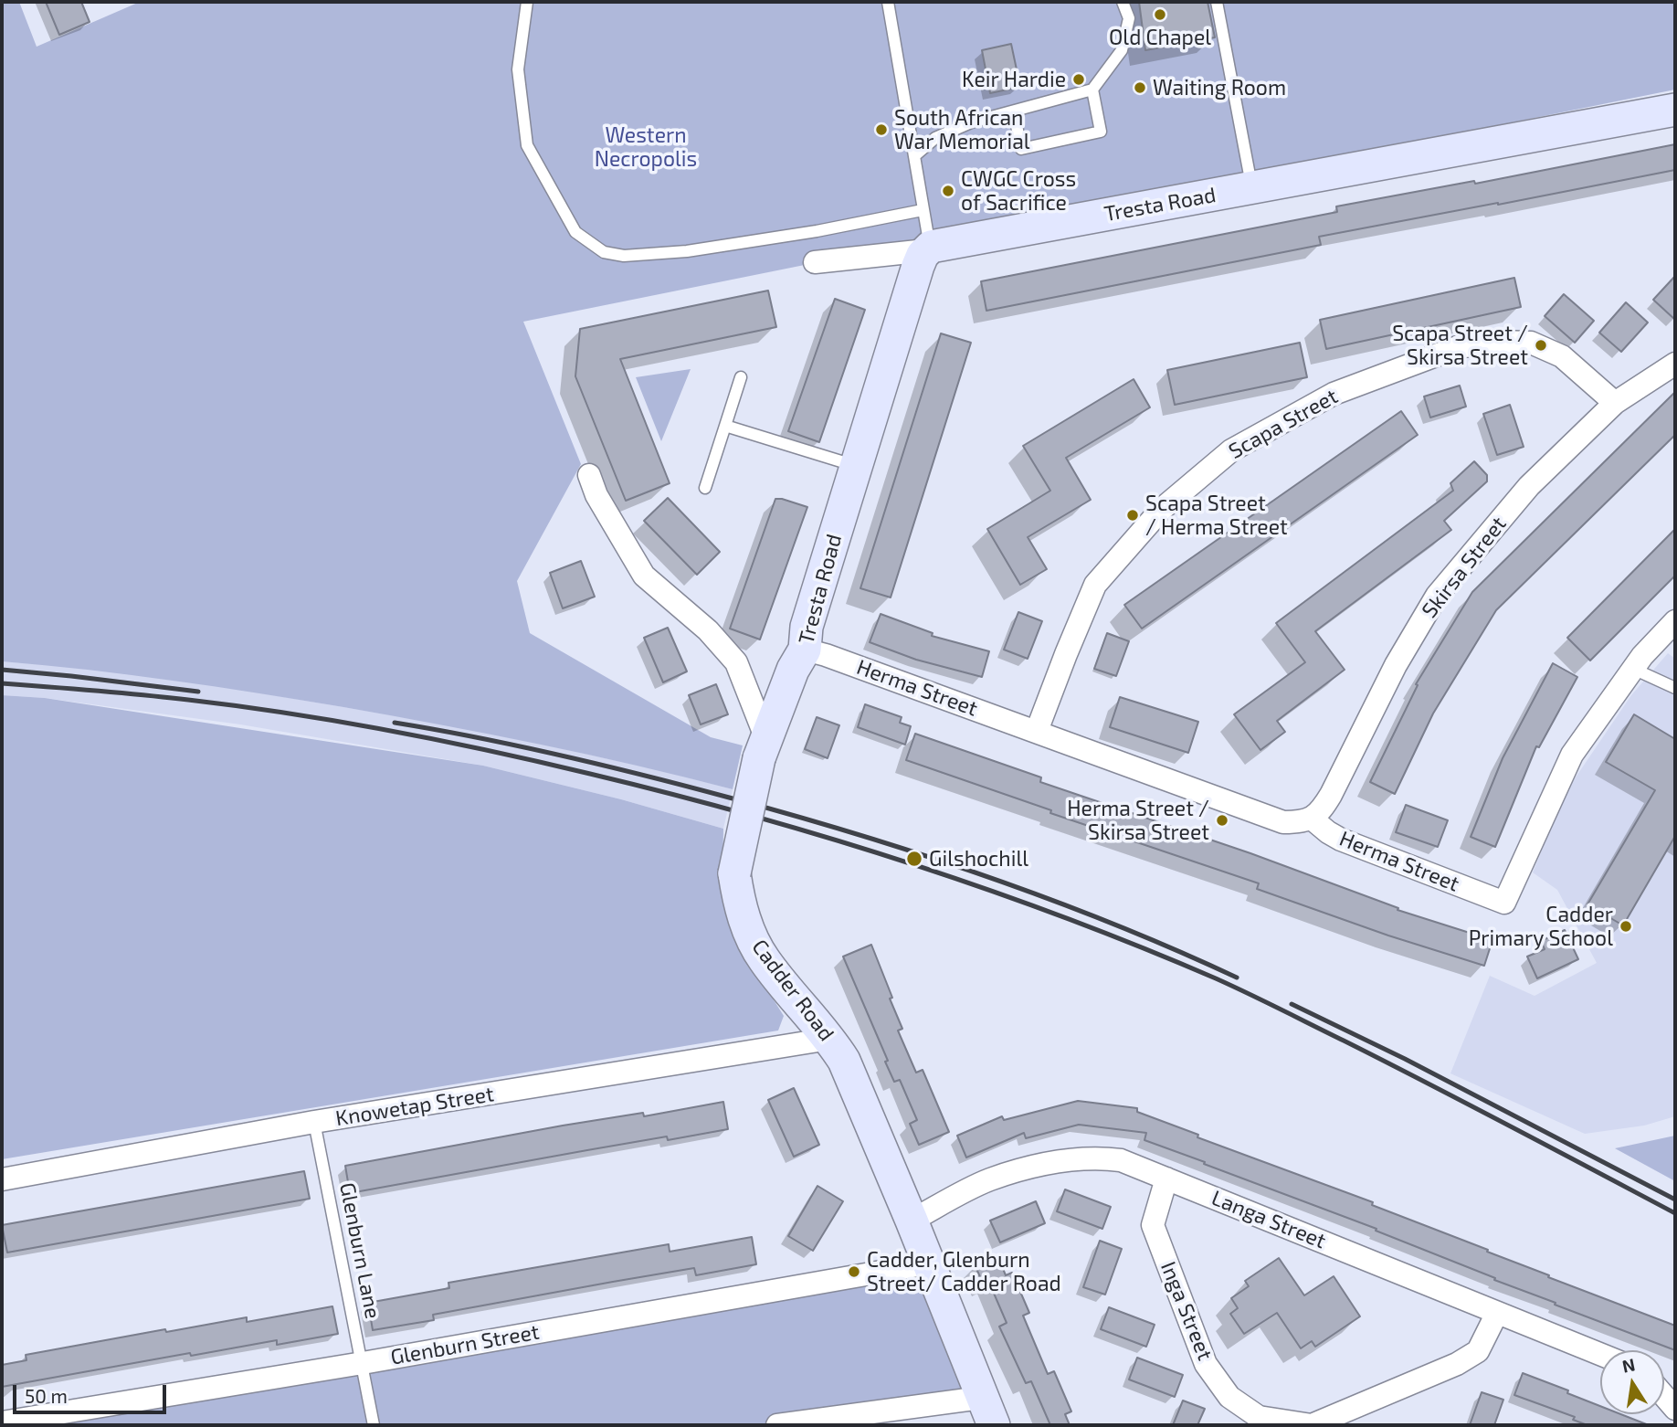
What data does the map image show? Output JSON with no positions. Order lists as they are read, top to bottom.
{
  "streets": {
    "street": [
      "Tresta Road",
      "Scapa Street",
      "Skirsa Street",
      "Herma Street",
      "Cadder Road",
      "Knowetap Street",
      "Langa Street",
      "Inga Street",
      "Glenburn Street"
    ],
    "lane": ["Glenburn Lane"]
  },
  "crossings": [
    ["Tresta Road", "Herma Street"],
    ["Tresta Road", "Cadder Road"],
    ["Scapa Street", "Skirsa Street"],
    ["Scapa Street", "Herma Street"],
    ["Skirsa Street", "Herma Street"],
    ["Cadder Road", "Knowetap Street"],
    ["Cadder Road", "Langa Street"],
    ["Cadder Road", "Glenburn Street"],
    ["Knowetap Street", "Glenburn Lane"],
    ["Langa Street", "Inga Street"],
    ["Glenburn Lane", "Glenburn Street"]
  ],
  "parks": ["Western Necropolis"],
  "places": [
    "Old Chapel",
    "Keir Hardie",
    "Waiting Room",
    "South African War Memorial",
    "CWGC Cross of Sacrifice",
    "Scapa Street / Skirsa Street",
    "Scapa Street / Herma Street",
    "Herma Street / Skirsa Street",
    "Gilshochill",
    "Cadder Primary School",
    "Cadder, Glenburn Street/ Cadder Road"
  ],
  "scale_bar": "50 m",
  "north": "top"
}
